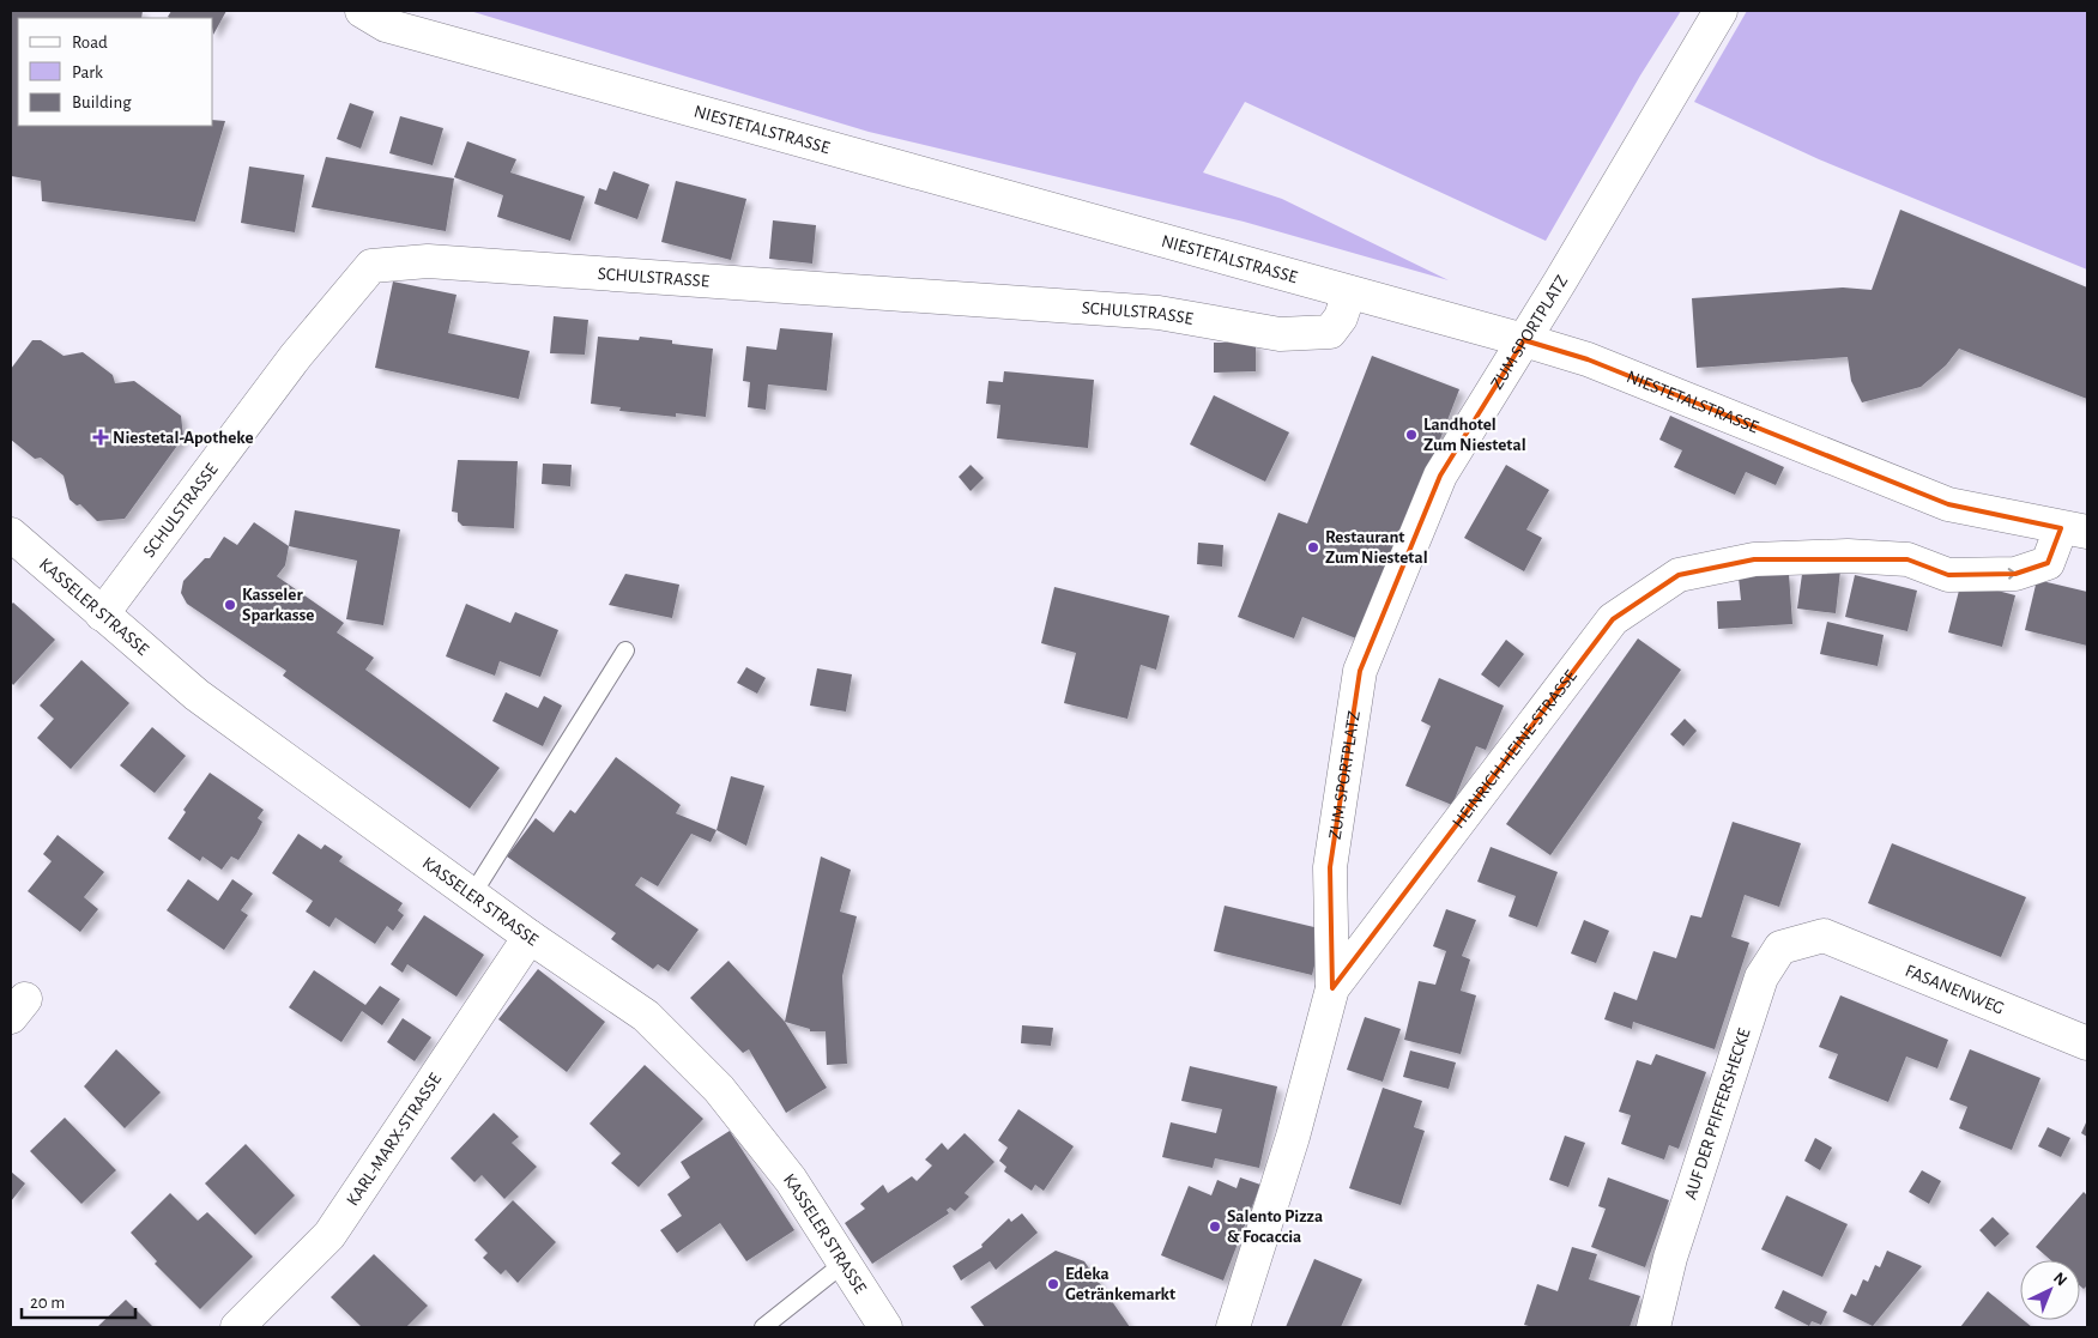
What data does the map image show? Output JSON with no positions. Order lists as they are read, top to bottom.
{
  "streets": {
    "street": [
      "NIESTETALSTRASSE",
      "SCHULSTRASSE",
      "ZUM SPORTPLATZ",
      "KASSELER STRASSE",
      "HEINRICH-HEINE-STRASSE",
      "FASANENWEG",
      "AUF DER PFIFFERSHECKE",
      "KARL-MARX-STRASSE"
    ]
  },
  "crossings": [
    ["NIESTETALSTRASSE", "SCHULSTRASSE"],
    ["NIESTETALSTRASSE", "ZUM SPORTPLATZ"],
    ["NIESTETALSTRASSE", "HEINRICH-HEINE-STRASSE"],
    ["SCHULSTRASSE", "KASSELER STRASSE"],
    ["ZUM SPORTPLATZ", "HEINRICH-HEINE-STRASSE"],
    ["KASSELER STRASSE", "KARL-MARX-STRASSE"],
    ["FASANENWEG", "AUF DER PFIFFERSHECKE"]
  ],
  "one_way": ["HEINRICH-HEINE-STRASSE"],
  "places": {
    "other": [
      "Landhotel Zum Niestetal",
      "Restaurant Zum Niestetal",
      "Kasseler Sparkasse",
      "Salento Pizza & Focaccia",
      "Edeka Getränkemarkt"
    ],
    "health": ["Niestetal-Apotheke"]
  },
  "legend": ["Road", "Park", "Building"],
  "scale_bar": "20 m",
  "north": "top right"
}
